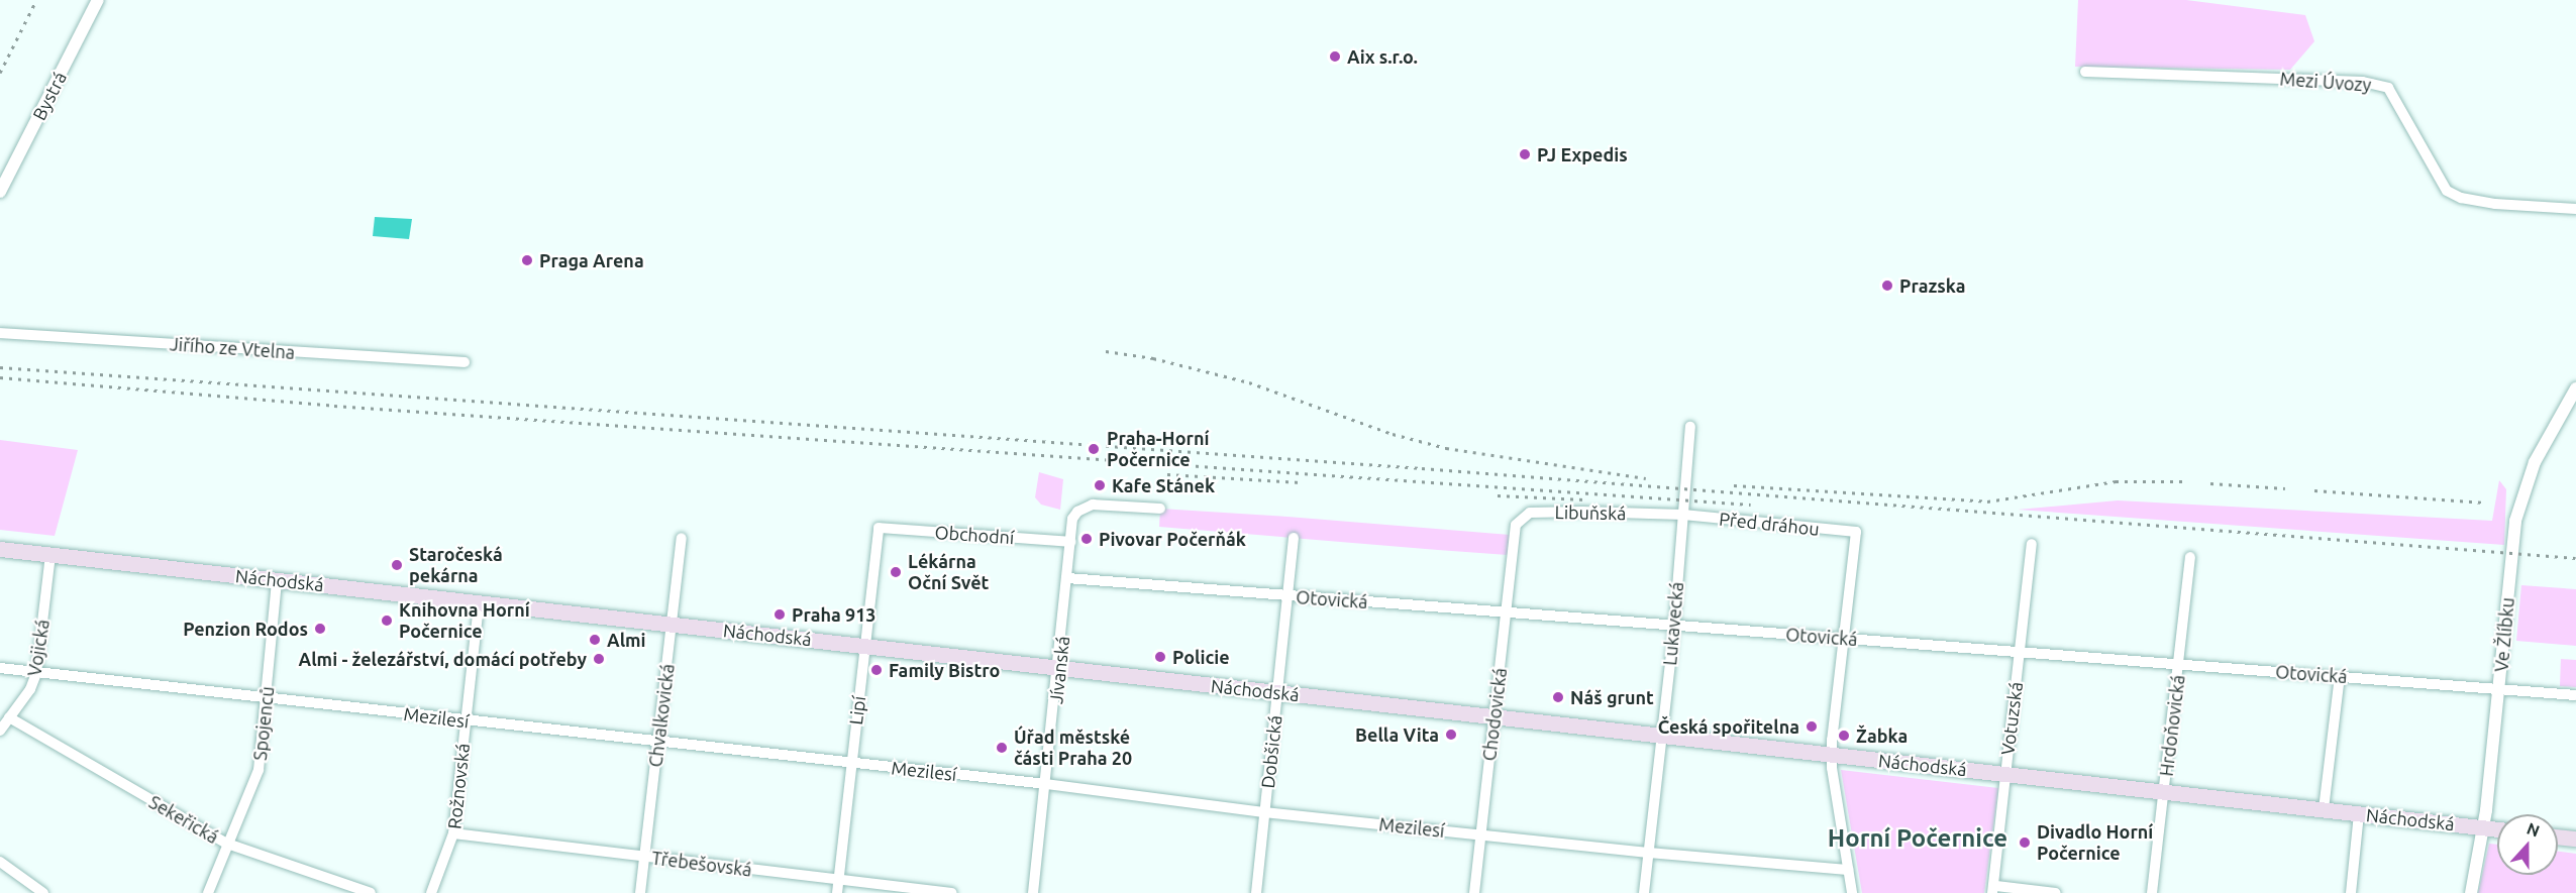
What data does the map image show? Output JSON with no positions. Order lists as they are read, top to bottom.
{
  "streets": {
    "main road": ["Náchodská"],
    "street": [
      "Mezi Úvozy",
      "Bystrá",
      "Jiřího ze Vtelna",
      "Libuňská",
      "Před dráhou",
      "Obchodní",
      "Otovická",
      "Lukavecká",
      "Ve Žlíbku",
      "Vojická",
      "Jívanská",
      "Lipí",
      "Chodovická",
      "Chvalkovická",
      "Mezilesí",
      "Votuzská",
      "Spojenců",
      "Hrdoňovická",
      "Dobšická",
      "Rožnovská",
      "Sekeřická",
      "Třebešovská"
    ]
  },
  "crossings": [
    ["Libuňská", "Před dráhou"],
    ["Libuňská", "Lukavecká"],
    ["Libuňská", "Chodovická"],
    ["Před dráhou", "Otovická"],
    ["Před dráhou", "Lukavecká"],
    ["Obchodní", "Jívanská"],
    ["Obchodní", "Lipí"],
    ["Náchodská", "Lukavecká"],
    ["Náchodská", "Ve Žlíbku"],
    ["Náchodská", "Vojická"],
    ["Náchodská", "Jívanská"],
    ["Náchodská", "Lipí"],
    ["Náchodská", "Chodovická"],
    ["Náchodská", "Chvalkovická"],
    ["Náchodská", "Votuzská"],
    ["Náchodská", "Spojenců"],
    ["Náchodská", "Hrdoňovická"],
    ["Náchodská", "Dobšická"],
    ["Náchodská", "Rožnovská"],
    ["Otovická", "Lukavecká"],
    ["Otovická", "Ve Žlíbku"],
    ["Otovická", "Jívanská"],
    ["Otovická", "Chodovická"],
    ["Otovická", "Votuzská"],
    ["Otovická", "Hrdoňovická"],
    ["Otovická", "Dobšická"],
    ["Lukavecká", "Mezilesí"],
    ["Vojická", "Mezilesí"],
    ["Vojická", "Sekeřická"],
    ["Jívanská", "Mezilesí"],
    ["Lipí", "Mezilesí"],
    ["Lipí", "Třebešovská"],
    ["Chodovická", "Mezilesí"],
    ["Chvalkovická", "Mezilesí"],
    ["Chvalkovická", "Třebešovská"],
    ["Mezilesí", "Spojenců"],
    ["Mezilesí", "Dobšická"],
    ["Mezilesí", "Rožnovská"],
    ["Spojenců", "Sekeřická"],
    ["Rožnovská", "Třebešovská"]
  ],
  "districts": ["Horní Počernice"],
  "places": [
    "Aix s.r.o.",
    "PJ Expedis",
    "Praga Arena",
    "Prazska",
    "Praha-Horní Počernice",
    "Kafe Stánek",
    "Pivovar Počerňák",
    "Staročeská pekárna",
    "Lékárna Oční Svět",
    "Praha 913",
    "Knihovna Horní Počernice",
    "Penzion Rodos",
    "Almi",
    "Policie",
    "Almi - železářství, domácí potřeby",
    "Family Bistro",
    "Náš grunt",
    "Česká spořitelna",
    "Bella Vita",
    "Žabka",
    "Úřad městské části Praha 20",
    "Divadlo Horní Počernice"
  ],
  "north": "top"
}
